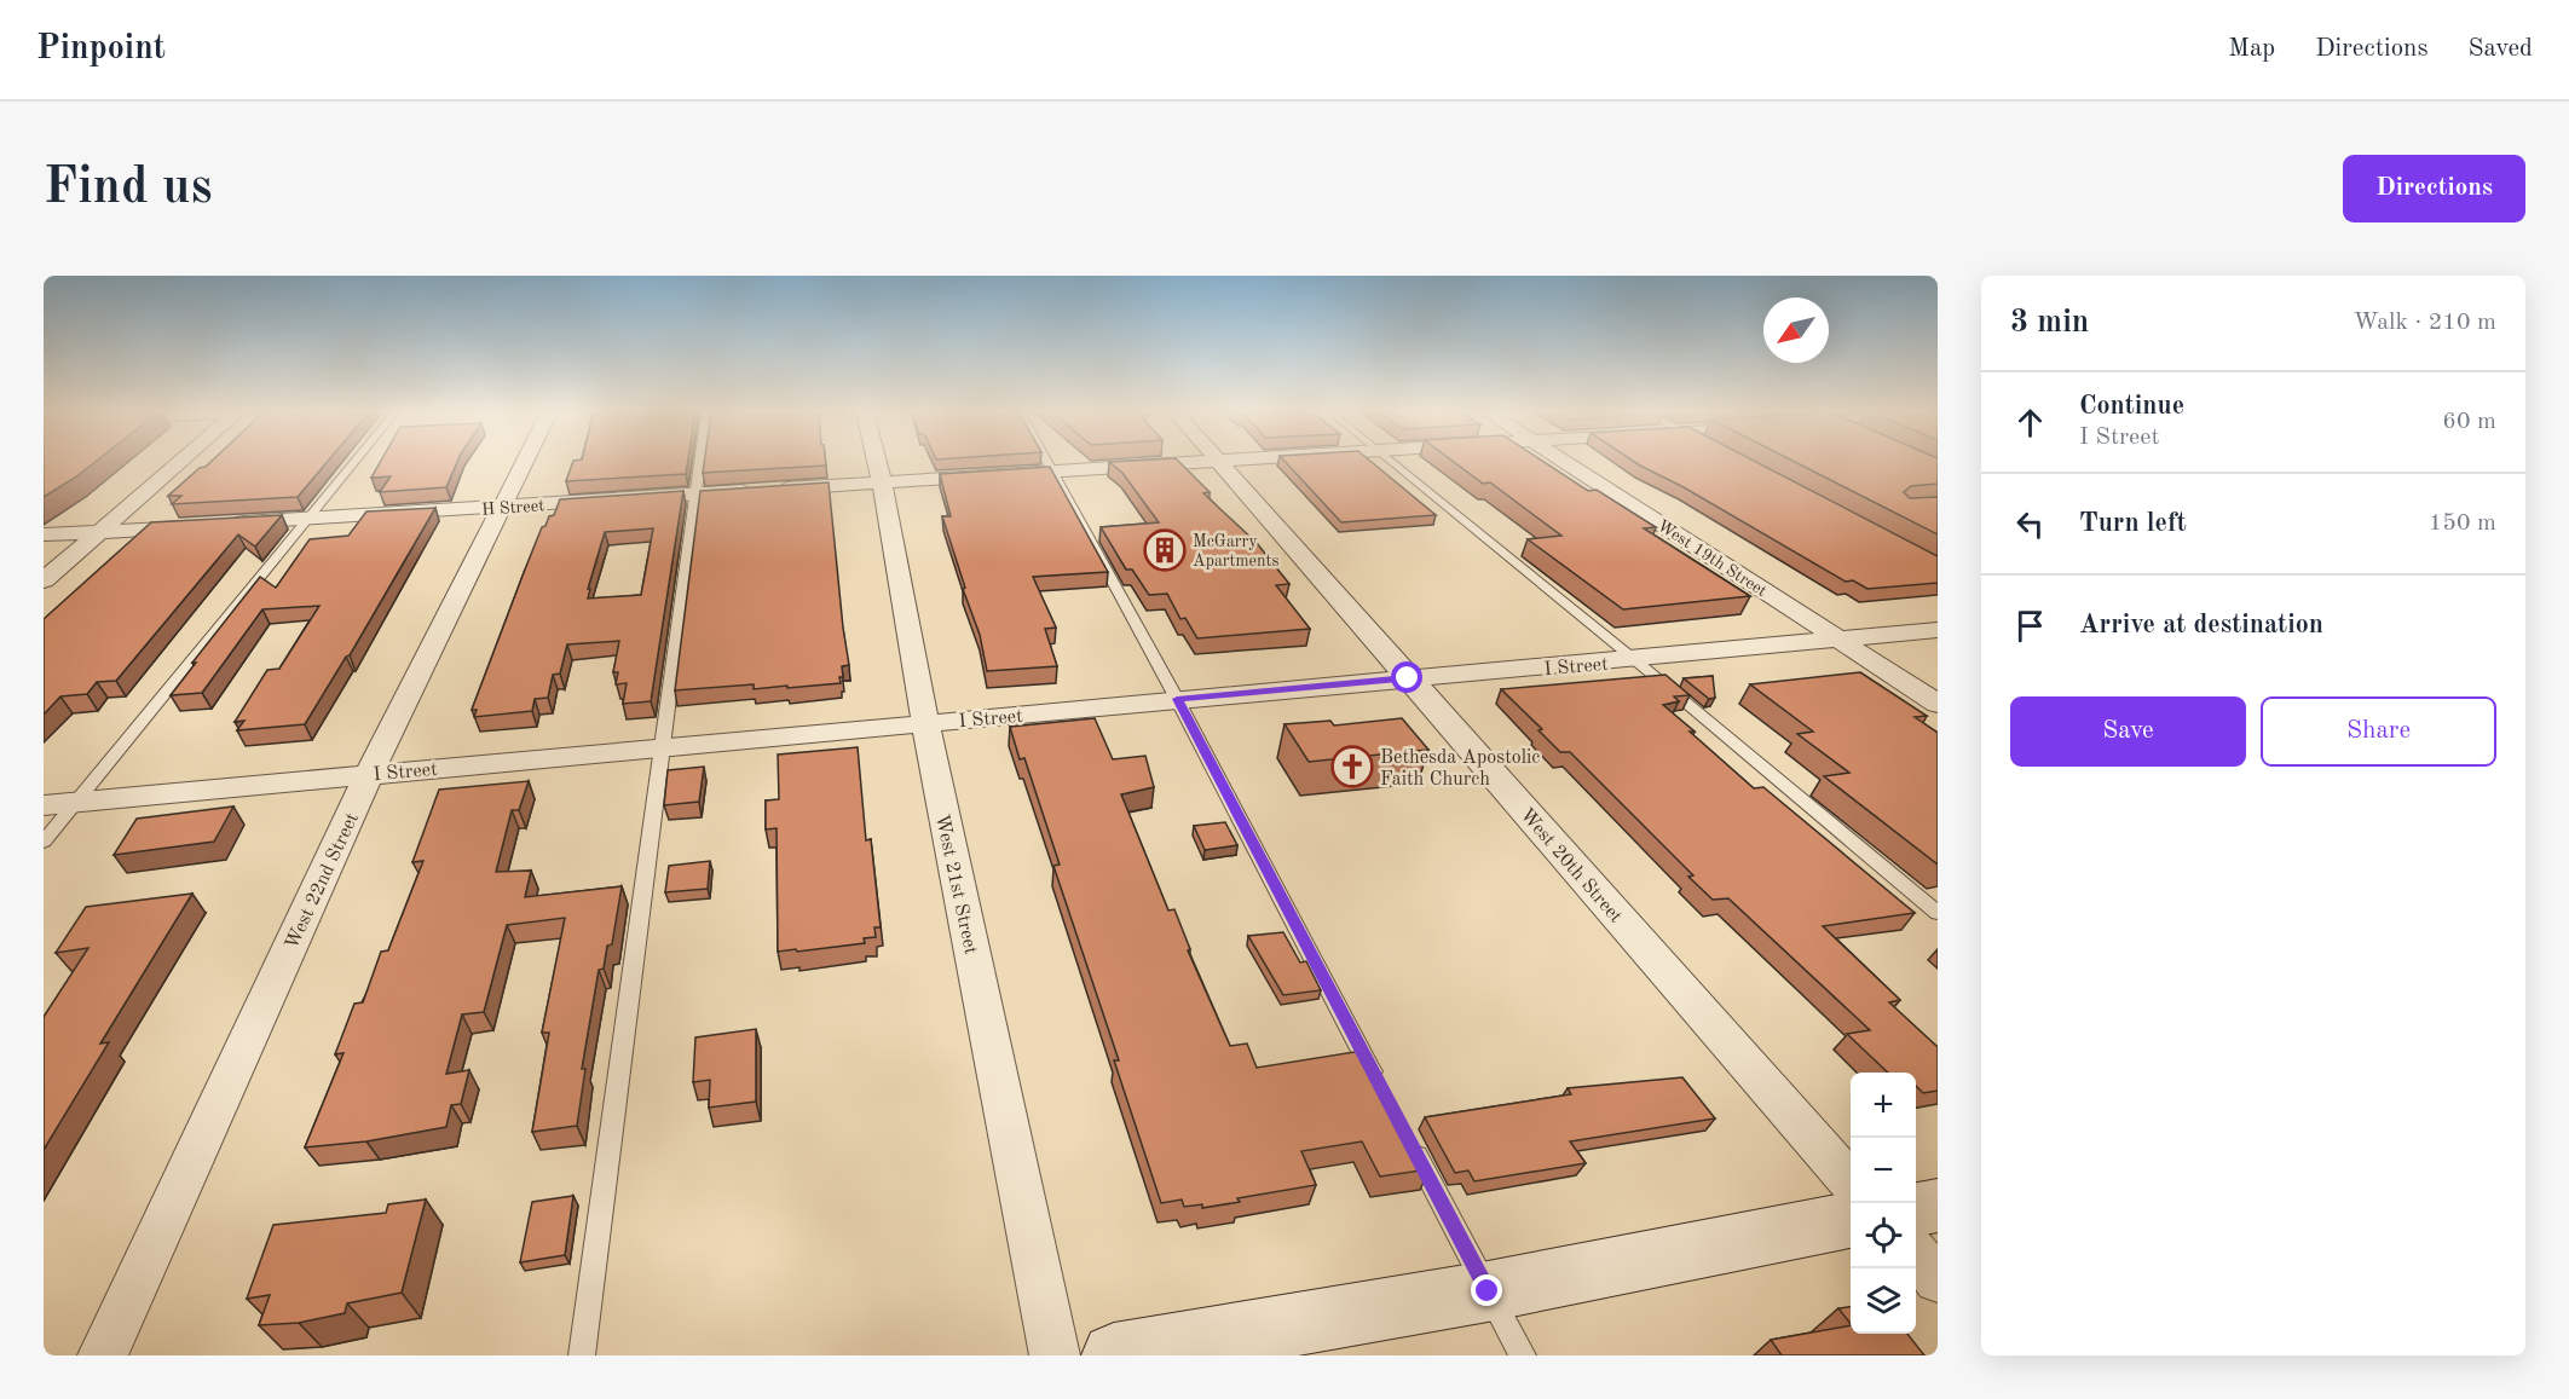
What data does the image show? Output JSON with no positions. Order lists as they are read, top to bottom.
{
  "streets": {
    "street": [
      "H Street",
      "West 19th Street",
      "I Street",
      "West 20th Street",
      "West 22nd Street",
      "West 21st Street"
    ]
  },
  "crossings": [
    ["H Street", "West 22nd Street"],
    ["H Street", "West 21st Street"],
    ["West 19th Street", "I Street"],
    ["I Street", "West 20th Street"],
    ["I Street", "West 22nd Street"],
    ["I Street", "West 21st Street"]
  ],
  "places": {
    "building": ["McGarry Apartments"],
    "church": ["Bethesda Apostolic Faith Church"]
  },
  "north": "bottom left",
  "page": {
    "header": "Pinpoint",
    "nav": ["Map", "Directions", "Saved"],
    "buttons": [
      "Directions",
      ["Save", "Share"]
    ],
    "title": "Find us",
    "heading": ["3 min", "Walk · 210 m"],
    "list": [
      ["Continue", "I Street", "60 m"],
      ["Turn left", "150 m"],
      "Arrive at destination"
    ],
    "map_buttons": ["+", "−"]
  }
}
